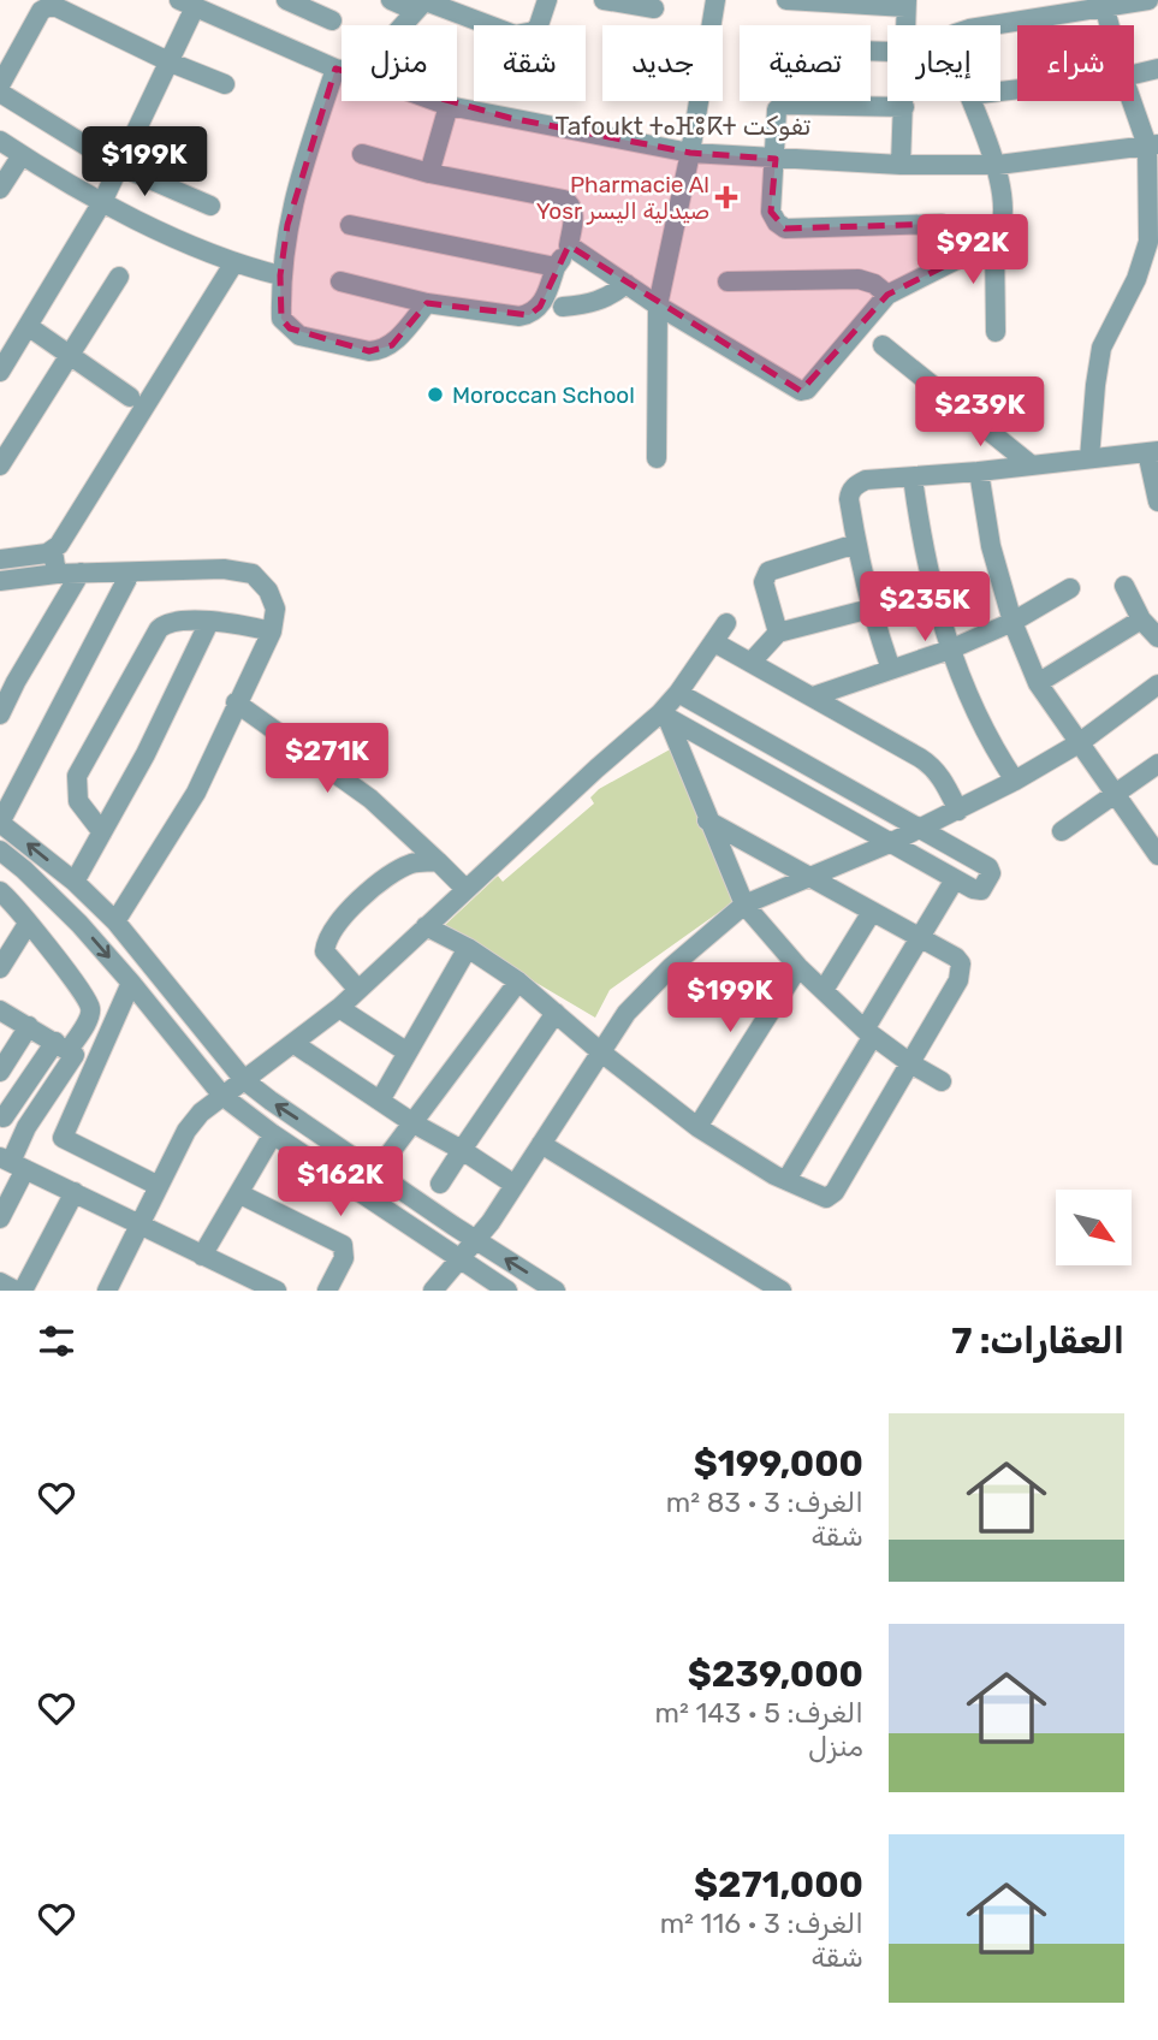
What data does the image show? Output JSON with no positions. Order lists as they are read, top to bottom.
{
  "districts": ["Tafoukt ⵜⴰⴼⵓⴽⵜ تفوكت"],
  "places": {
    "health": ["Pharmacie Al Yosr صيدلية اليسر"],
    "other": ["Moroccan School"]
  },
  "north": "bottom right",
  "page": {
    "chip": [
      "شراء",
      "إيجار",
      "تصفية",
      "جديد",
      "شقة",
      "منزل"
    ],
    "price": [
      "$199K",
      "$92K",
      "$239K",
      "$235K",
      "$271K",
      "$199K",
      "$162K"
    ],
    "heading": "العقارات: 7",
    "list": [
      {
        "name": "$199,000",
        "note": "الغرف: 3 · 83 m² · شقة"
      },
      {
        "name": "$239,000",
        "note": "الغرف: 5 · 143 m² · منزل"
      },
      {
        "name": "$271,000",
        "note": "الغرف: 3 · 116 m² · شقة"
      }
    ]
  }
}
